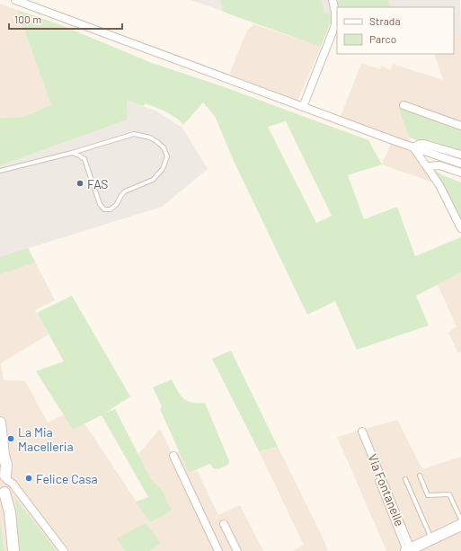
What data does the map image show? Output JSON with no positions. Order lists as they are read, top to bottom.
{
  "streets": {
    "street": ["Via Fontanelle"]
  },
  "places": ["FAS", "La Mia Macelleria", "Felice Casa"],
  "legend": ["Strada", "Parco"],
  "scale_bar": "100 m"
}
